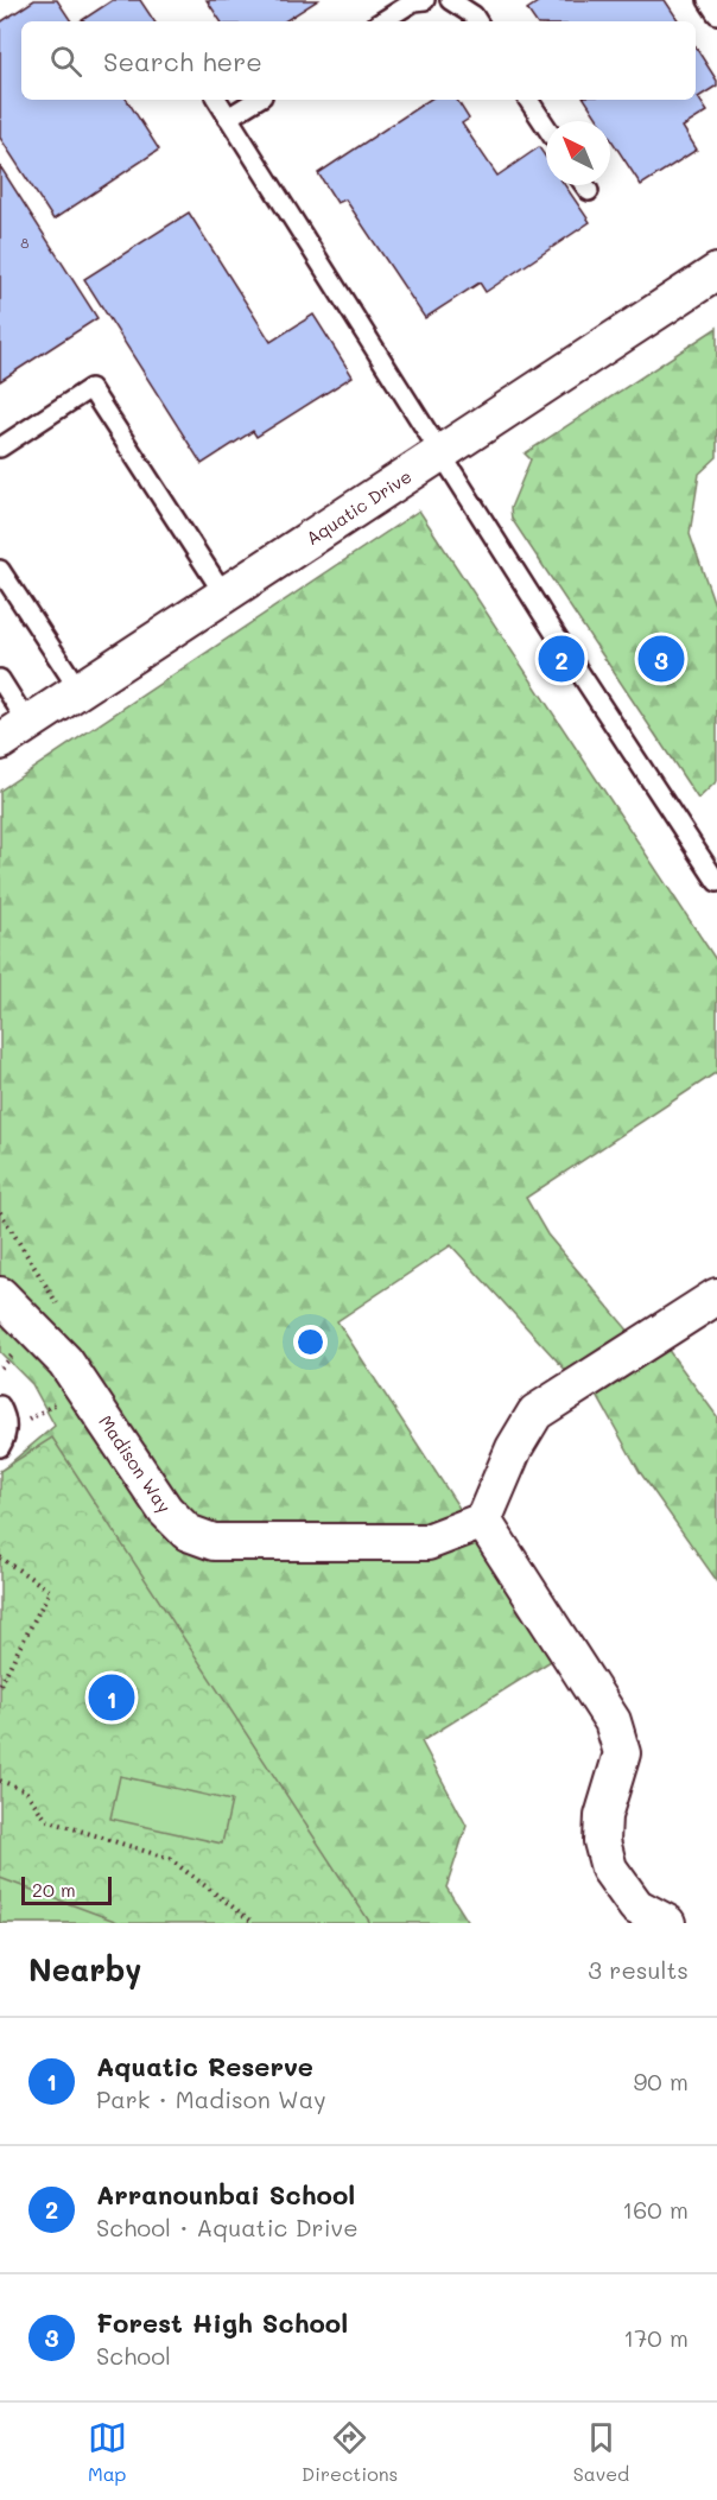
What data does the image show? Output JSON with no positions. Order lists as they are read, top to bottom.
{
  "streets": {
    "street": ["Aquatic Drive", "Madison Way"]
  },
  "house_numbers": ["8"],
  "scale_bar": "20 m",
  "north": "top left",
  "page": {
    "search": "Search here",
    "pins": ["2", "3", "1"],
    "scale": "20 m",
    "heading": ["Nearby", "3 results"],
    "list": [
      {
        "mark": "1",
        "name": "Aquatic Reserve",
        "note": "Park · Madison Way",
        "value": "90 m"
      },
      {
        "mark": "2",
        "name": "Arranounbai School",
        "note": "School · Aquatic Drive",
        "value": "160 m"
      },
      {
        "mark": "3",
        "name": "Forest High School",
        "note": "School",
        "value": "170 m"
      }
    ],
    "nav": ["Map", "Directions", "Saved"]
  }
}
